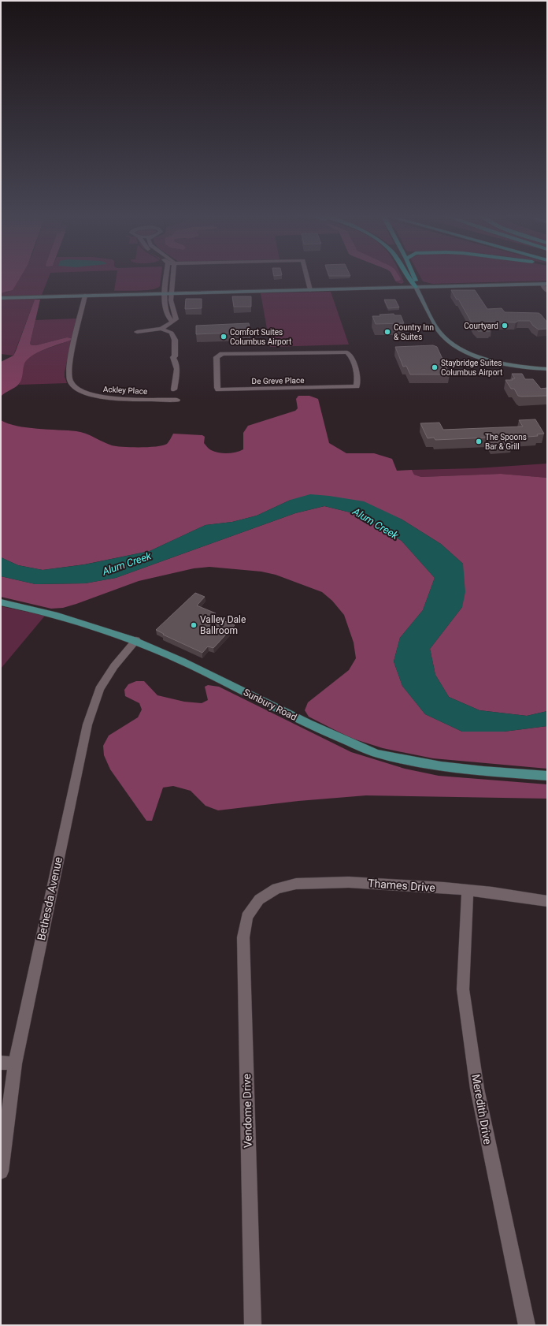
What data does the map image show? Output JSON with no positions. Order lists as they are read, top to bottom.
{
  "streets": {
    "main road": ["Sunbury Road"],
    "street": [
      "De Greve Place",
      "Ackley Place",
      "Thames Drive",
      "Bethesda Avenue",
      "Meredith Drive",
      "Vendome Drive"
    ]
  },
  "crossings": [
    ["Sunbury Road", "Bethesda Avenue"],
    ["Thames Drive", "Meredith Drive"],
    ["Thames Drive", "Vendome Drive"]
  ],
  "water": ["Alum Creek"],
  "places": [
    "Courtyard",
    "Country Inn & Suites",
    "Comfort Suites Columbus Airport",
    "Staybridge Suites Columbus Airport",
    "The Spoons Bar & Grill",
    "Valley Dale Ballroom"
  ]
}
